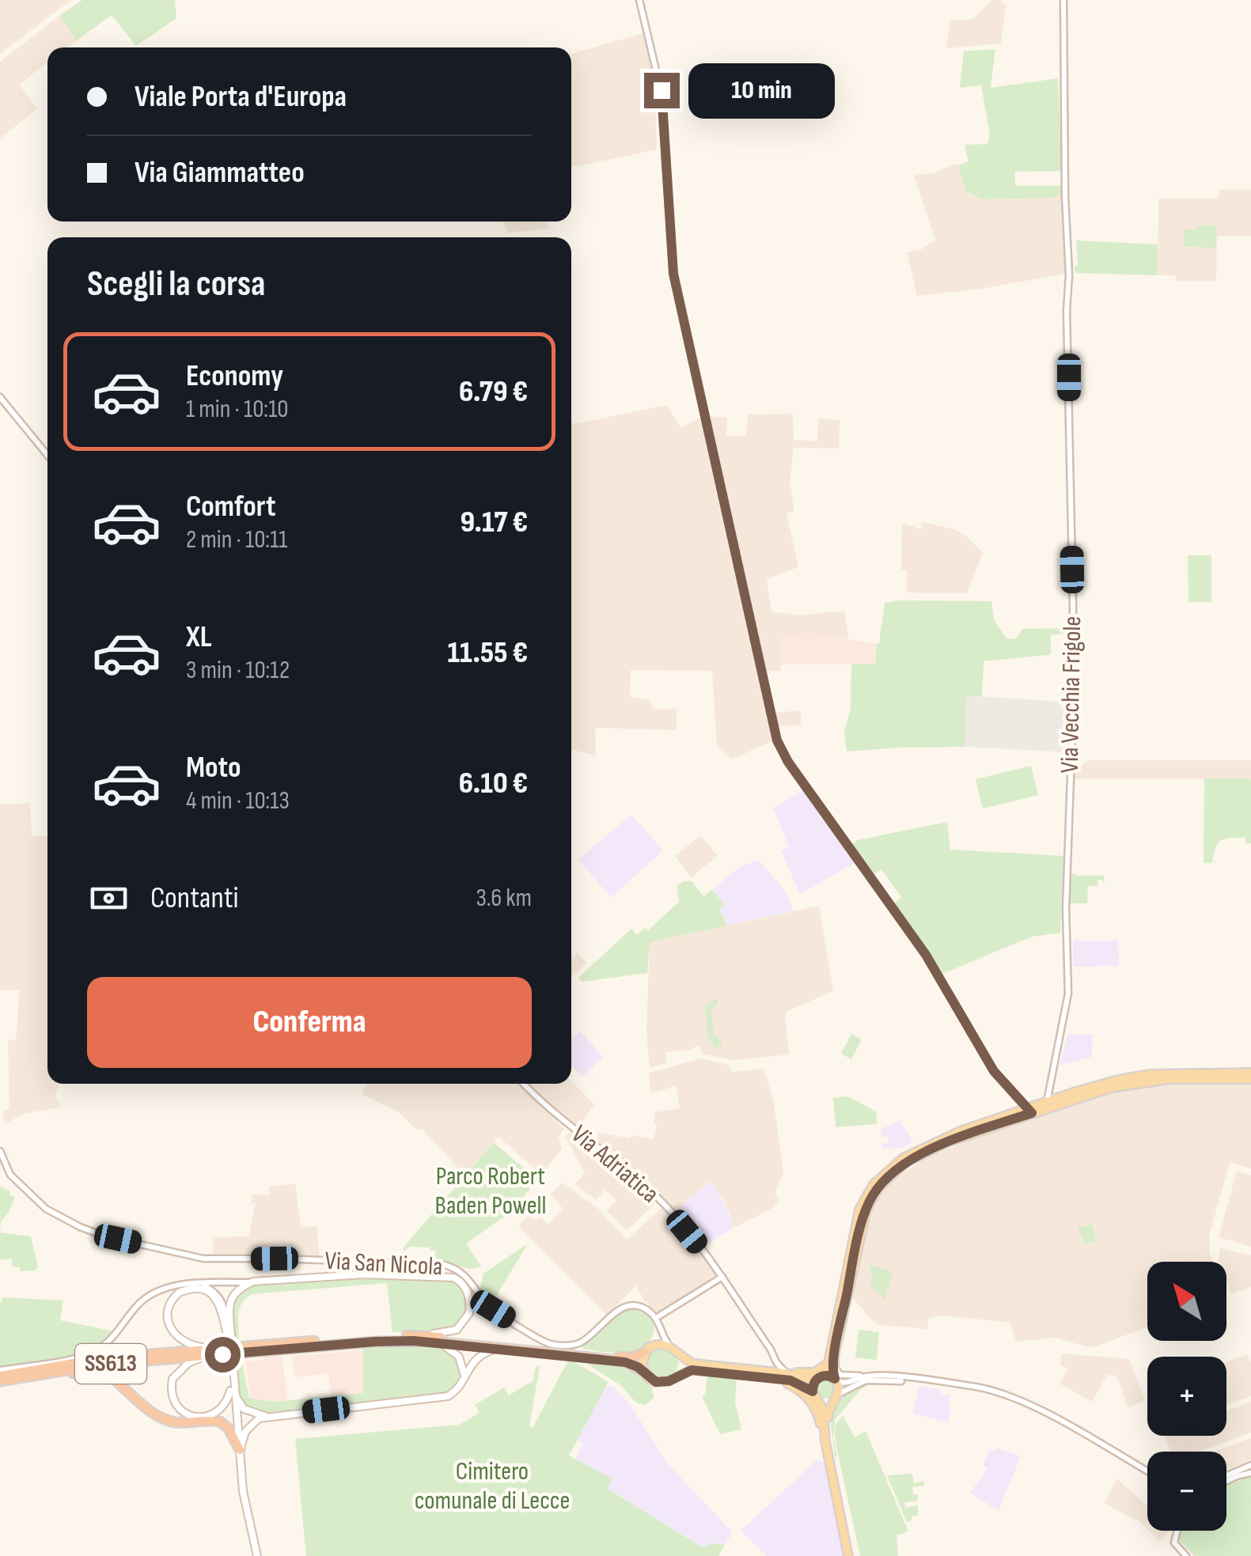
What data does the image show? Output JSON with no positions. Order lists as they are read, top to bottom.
{
  "streets": {
    "highway": ["SS613"],
    "street": ["Via Vecchia Frigole", "Via Adriatica", "Via San Nicola"]
  },
  "parks": ["Parco Robert Baden Powell", "Cimitero comunale di Lecce"],
  "north": "top left",
  "page": {
    "banner": ["Viale Porta d'Europa", "Via Giammatteo"],
    "bubble": "10 min",
    "heading": "Scegli la corsa",
    "list": [
      {
        "name": "Economy",
        "note": "1 min · 10:10",
        "value": "6.79 €"
      },
      {
        "name": "Comfort",
        "note": "2 min · 10:11",
        "value": "9.17 €"
      },
      {
        "name": "XL",
        "note": "3 min · 10:12",
        "value": "11.55 €"
      },
      {
        "name": "Moto",
        "note": "4 min · 10:13",
        "value": "6.10 €"
      }
    ],
    "pay": ["Contanti", "3.6 km"],
    "buttons": "Conferma",
    "map_buttons": ["+", "−"]
  }
}
